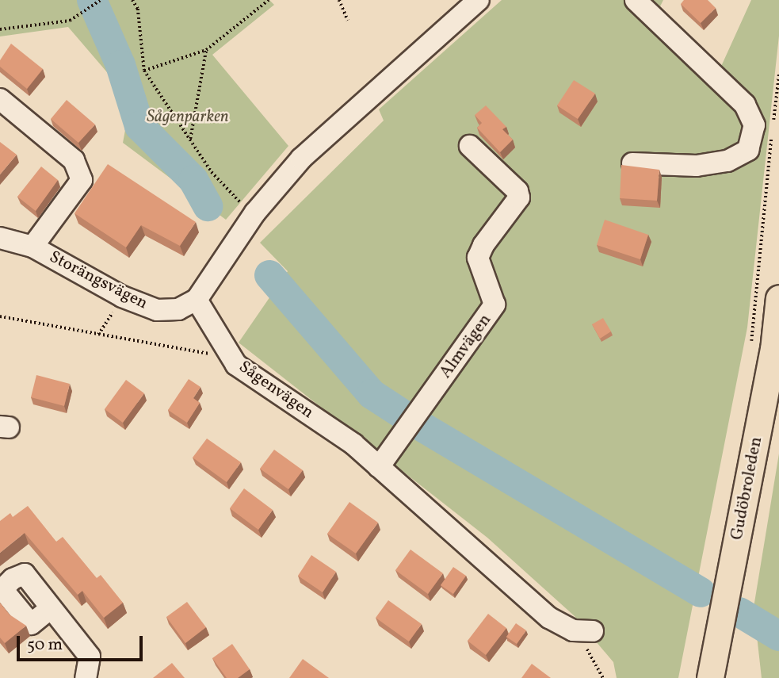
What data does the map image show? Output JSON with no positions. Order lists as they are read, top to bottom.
{
  "streets": {
    "main road": ["Gudöbroleden"],
    "street": ["Storängsvägen", "Almvägen", "Sågenvägen"]
  },
  "crossings": [
    ["Storängsvägen", "Sågenvägen"],
    ["Almvägen", "Sågenvägen"]
  ],
  "parks": ["Sågenparken"],
  "scale_bar": "50 m"
}
